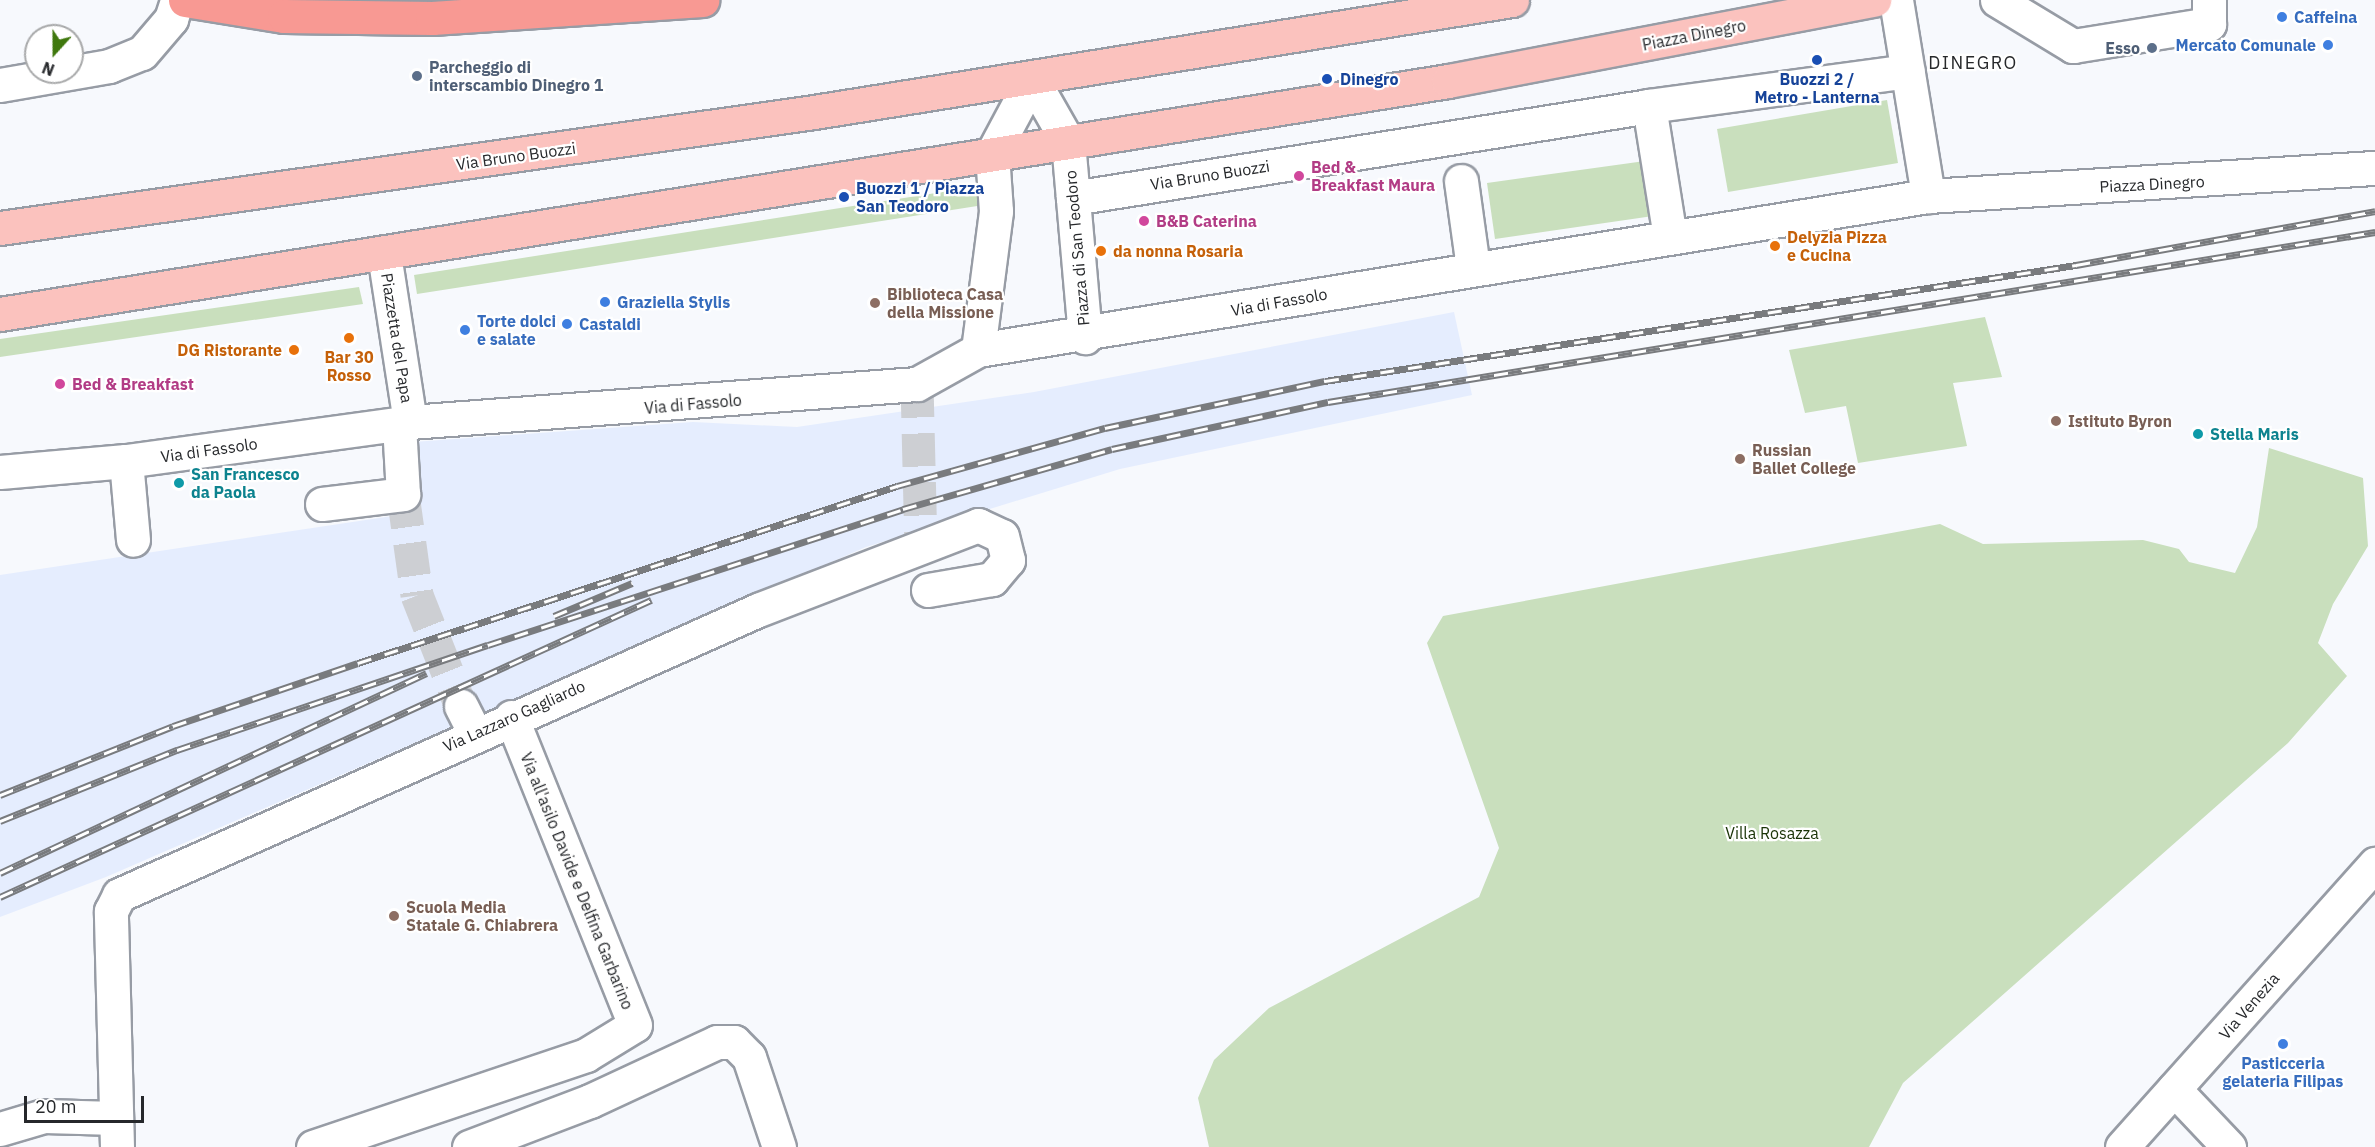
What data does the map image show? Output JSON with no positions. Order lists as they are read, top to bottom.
{
  "streets": {
    "main road": ["Piazza Dinegro", "Via Bruno Buozzi"],
    "street": [
      "Piazza di San Teodoro",
      "Via di Fassolo",
      "Piazzetta del Papa",
      "Via Lazzaro Gagliardo",
      "Via all'asilo Davide e Delfina Garbarino",
      "Via Venezia"
    ]
  },
  "crossings": [
    ["Piazza Dinegro", "Piazza di San Teodoro"],
    ["Piazza Dinegro", "Via di Fassolo"],
    ["Via Bruno Buozzi", "Piazza di San Teodoro"],
    ["Piazza di San Teodoro", "Via di Fassolo"],
    ["Via di Fassolo", "Piazzetta del Papa"],
    ["Via Lazzaro Gagliardo", "Via all'asilo Davide e Delfina Garbarino"]
  ],
  "districts": ["DINEGRO"],
  "parks": ["Villa Rosazza"],
  "places": [
    "Caffeina",
    "Mercato Comunale",
    "Esso",
    "Buozzi 2 / Metro - Lanterna",
    "Parcheggio di interscambio Dinegro 1",
    "Dinegro",
    "Bed & Breakfast Maura",
    "Buozzi 1 / Piazza San Teodoro",
    "B&B Caterina",
    "Delyzia Pizza e Cucina",
    "da nonna Rosaria",
    "Graziella Stylis",
    "Biblioteca Casa della Missione",
    "Castaldi",
    "Torte dolci e salate",
    "Bar 30 Rosso",
    "DG Ristorante",
    "Bed & Breakfast",
    "Istituto Byron",
    "Stella Maris",
    "Russian Ballet College",
    "San Francesco da Paola",
    "Scuola Media Statale G. Chiabrera",
    "Pasticceria gelateria Filipas"
  ],
  "scale_bar": "20 m",
  "north": "bottom"
}
